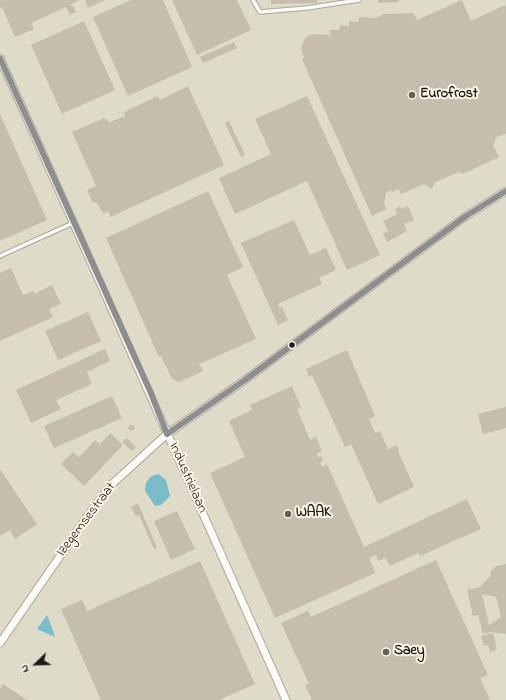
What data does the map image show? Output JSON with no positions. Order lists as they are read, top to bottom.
{
  "streets": {
    "street": ["Industrielaan", "Izegemsestraat"]
  },
  "crossings": [
    ["Industrielaan", "Izegemsestraat"]
  ],
  "places": ["Eurofrost", "WAAK", "Saey"],
  "north": "bottom left"
}
